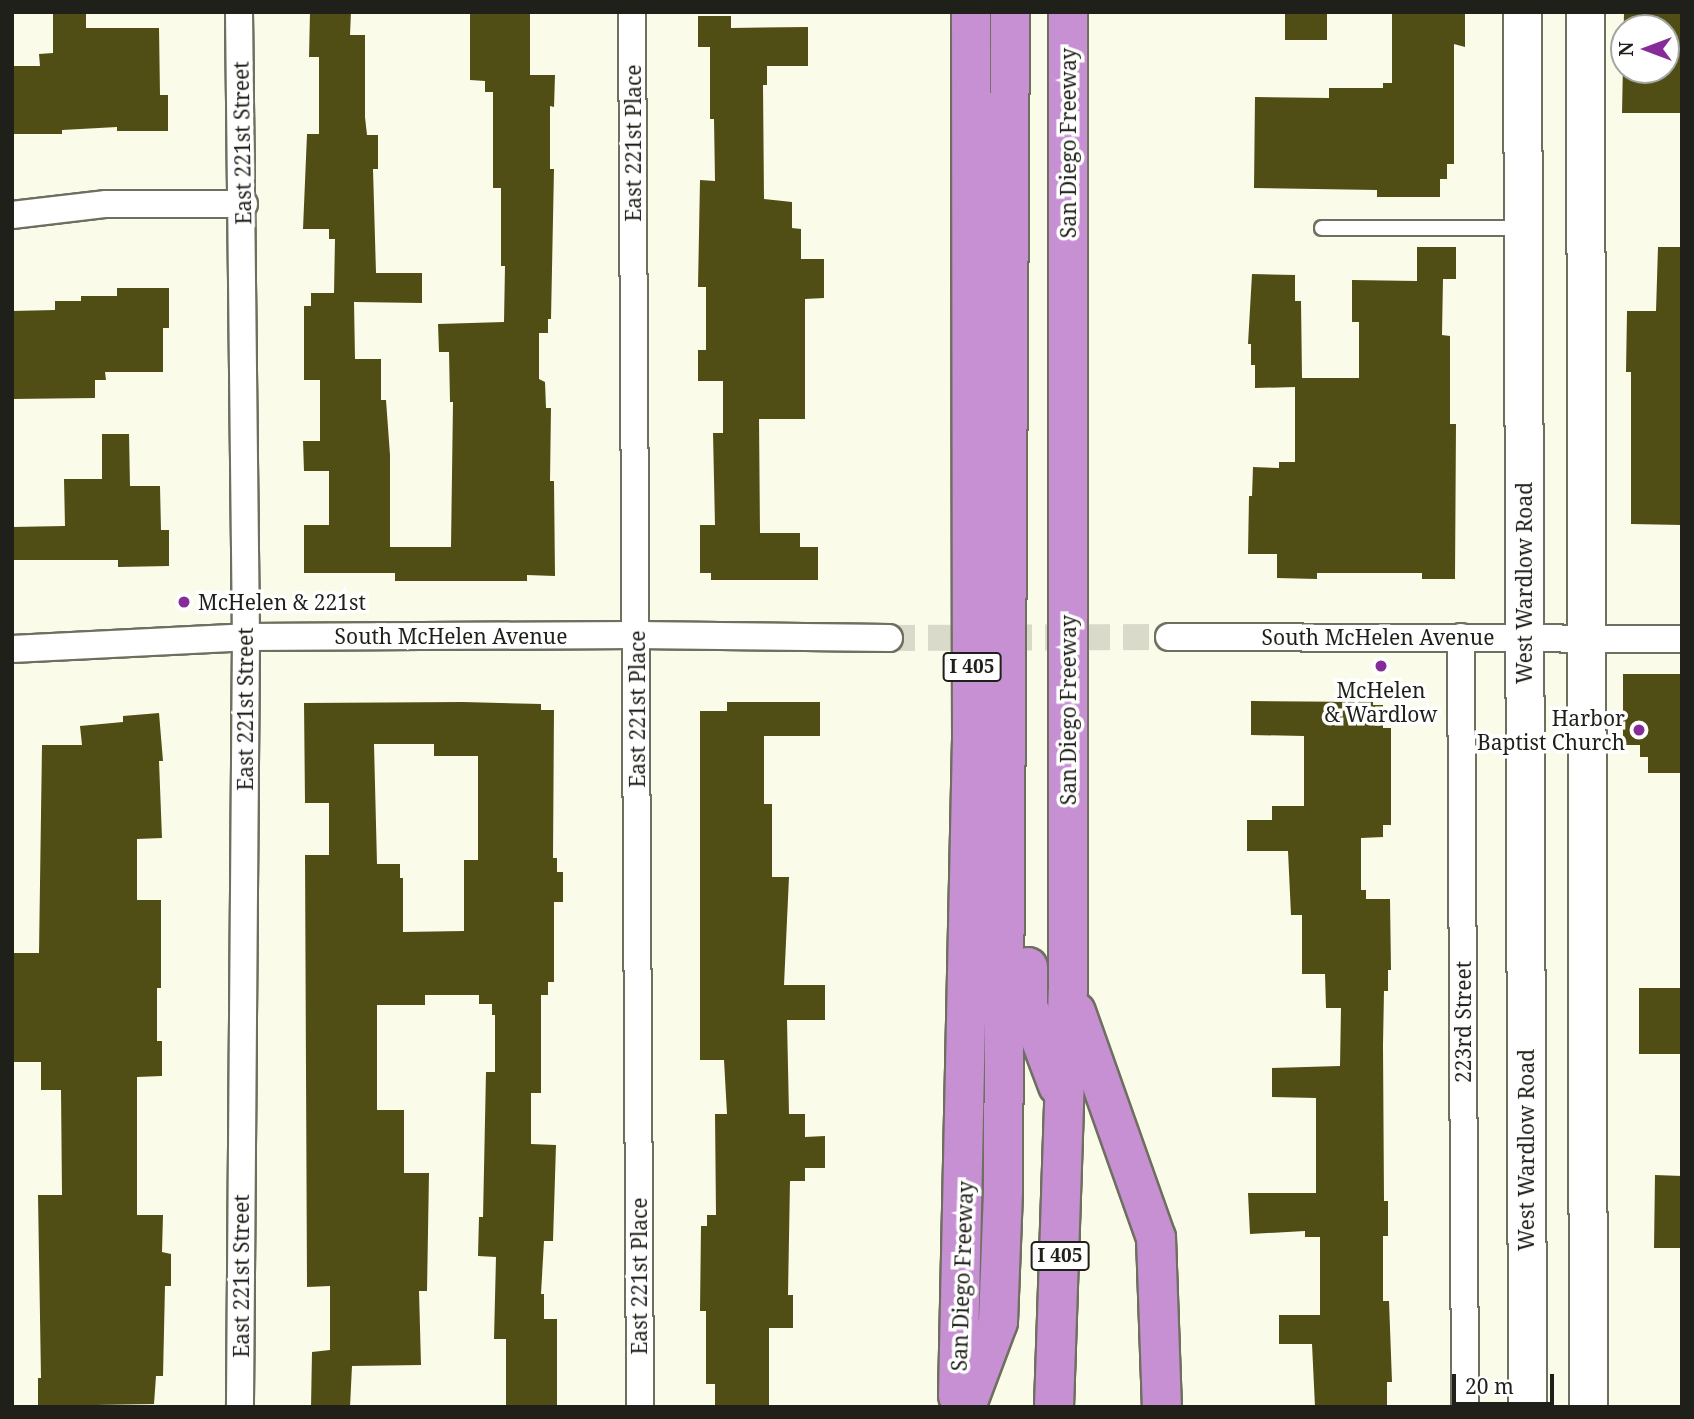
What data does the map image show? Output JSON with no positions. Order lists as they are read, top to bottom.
{
  "streets": {
    "highway": ["San Diego Freeway", "I 405"],
    "main road": ["West Wardlow Road"],
    "street": [
      "East 221st Street",
      "East 221st Place",
      "South McHelen Avenue",
      "223rd Street"
    ]
  },
  "crossings": [
    ["East 221st Street", "South McHelen Avenue"],
    ["East 221st Place", "South McHelen Avenue"],
    ["West Wardlow Road", "South McHelen Avenue"],
    ["South McHelen Avenue", "223rd Street"]
  ],
  "places": ["McHelen & 221st", "McHelen & Wardlow", "Harbor Baptist Church"],
  "scale_bar": "20 m",
  "north": "left"
}
